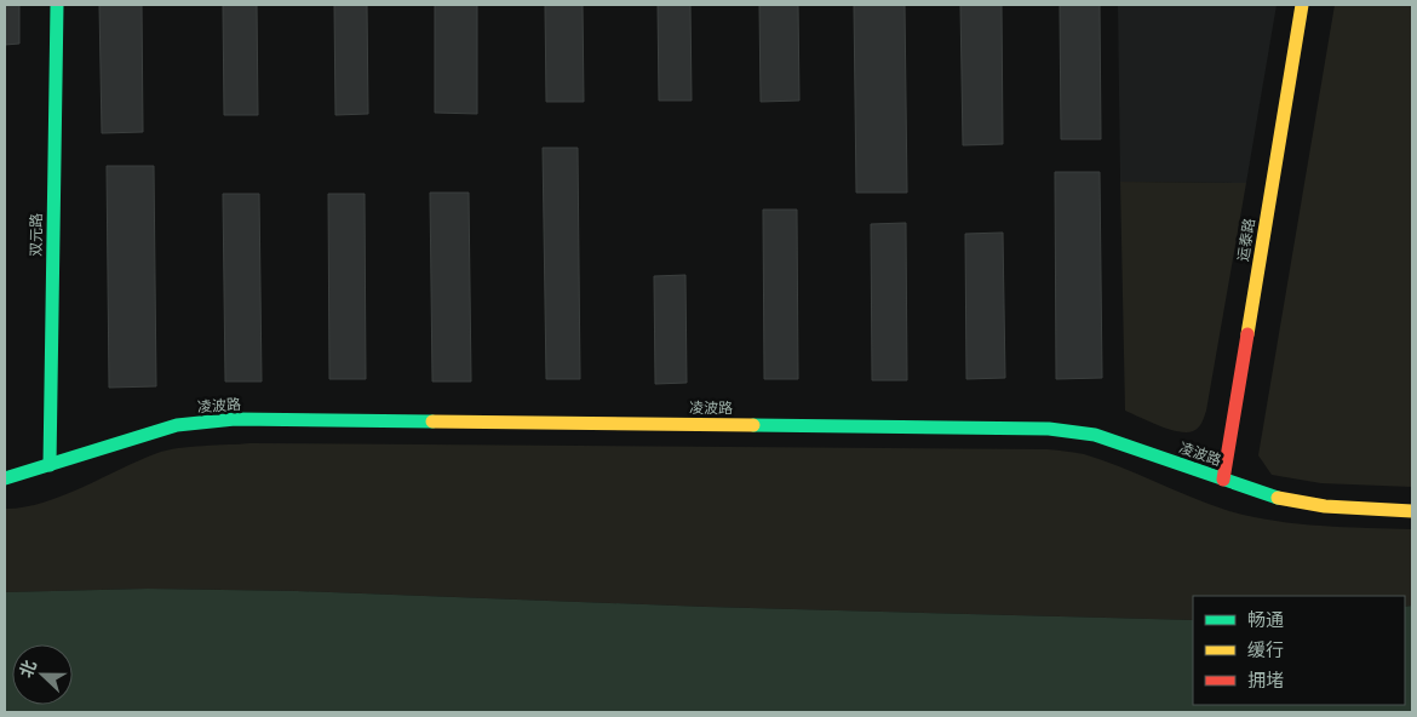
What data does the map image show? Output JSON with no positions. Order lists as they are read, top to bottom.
{
  "streets": {
    "street": ["双元路", "运泰路", "凌波路"]
  },
  "crossings": [
    ["双元路", "凌波路"],
    ["运泰路", "凌波路"]
  ],
  "legend": ["畅通", "缓行", "拥堵"],
  "north": "left"
}
